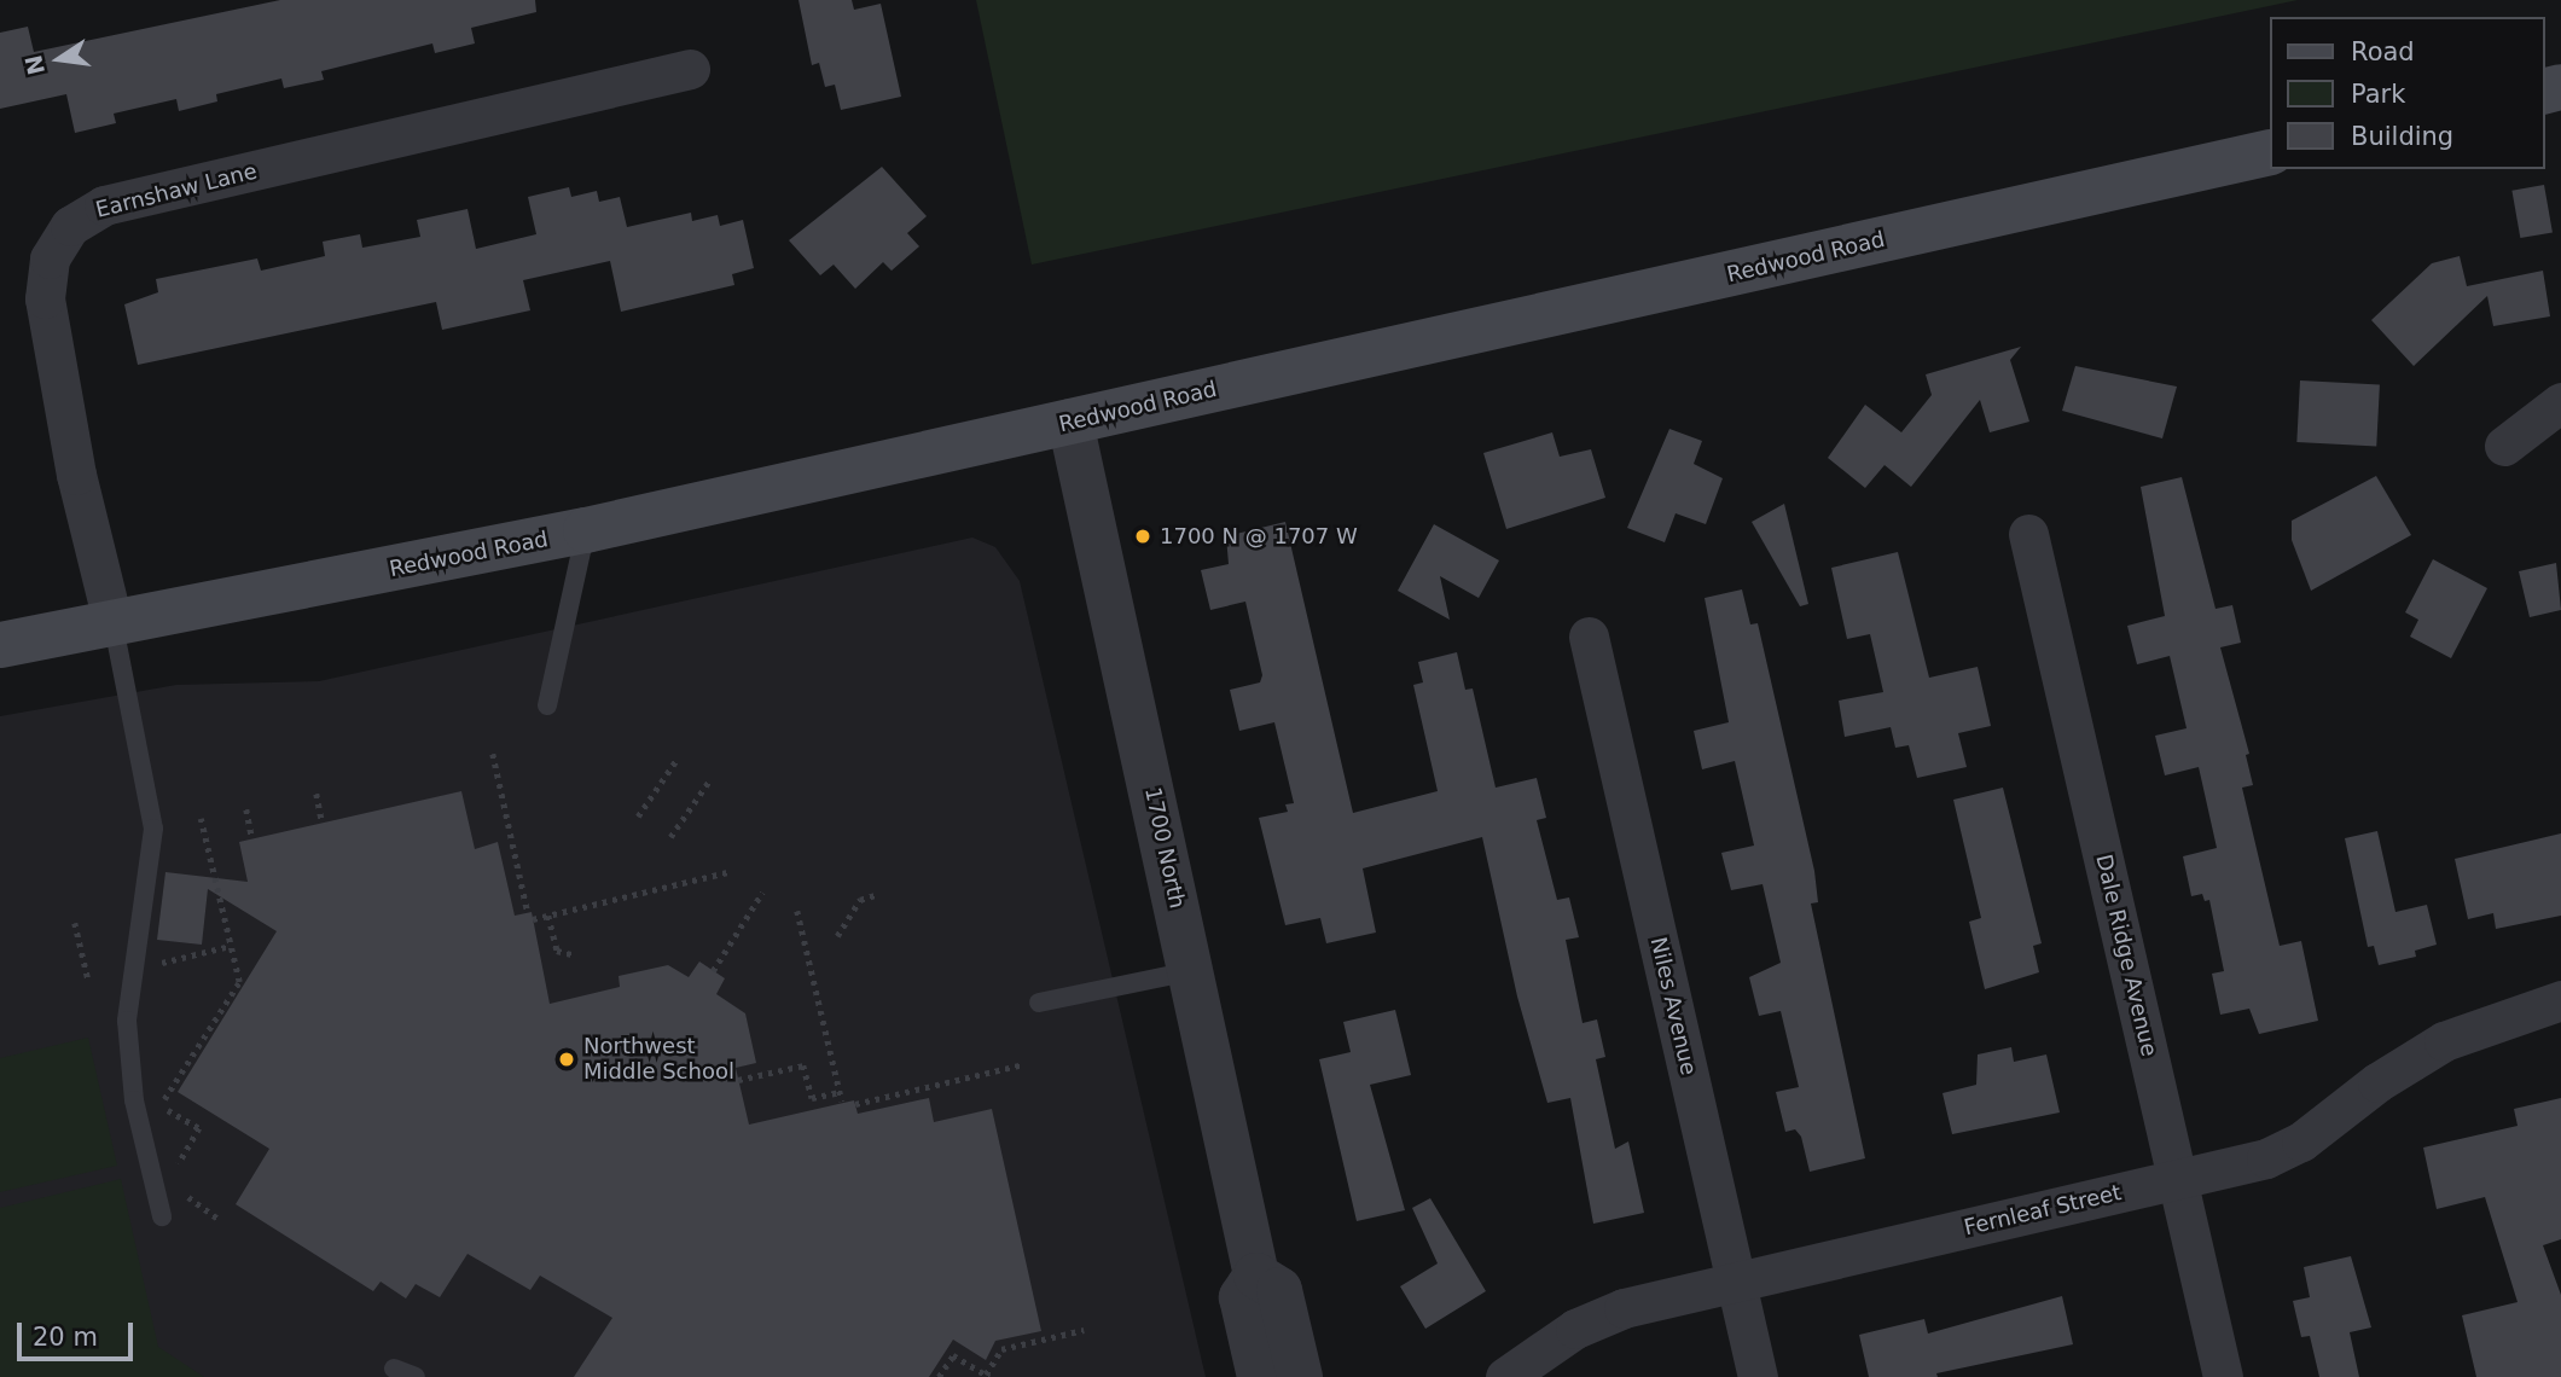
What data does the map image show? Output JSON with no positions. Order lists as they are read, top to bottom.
{
  "streets": {
    "main road": ["Redwood Road"],
    "street": [
      "Earnshaw Lane",
      "1700 North",
      "Dale Ridge Avenue",
      "Niles Avenue",
      "Fernleaf Street"
    ]
  },
  "crossings": [
    ["Earnshaw Lane", "Redwood Road"],
    ["Redwood Road", "1700 North"],
    ["Dale Ridge Avenue", "Fernleaf Street"],
    ["Niles Avenue", "Fernleaf Street"]
  ],
  "places": ["1700 N @ 1707 W", "Northwest Middle School"],
  "legend": ["Road", "Park", "Building"],
  "scale_bar": "20 m",
  "north": "left"
}
